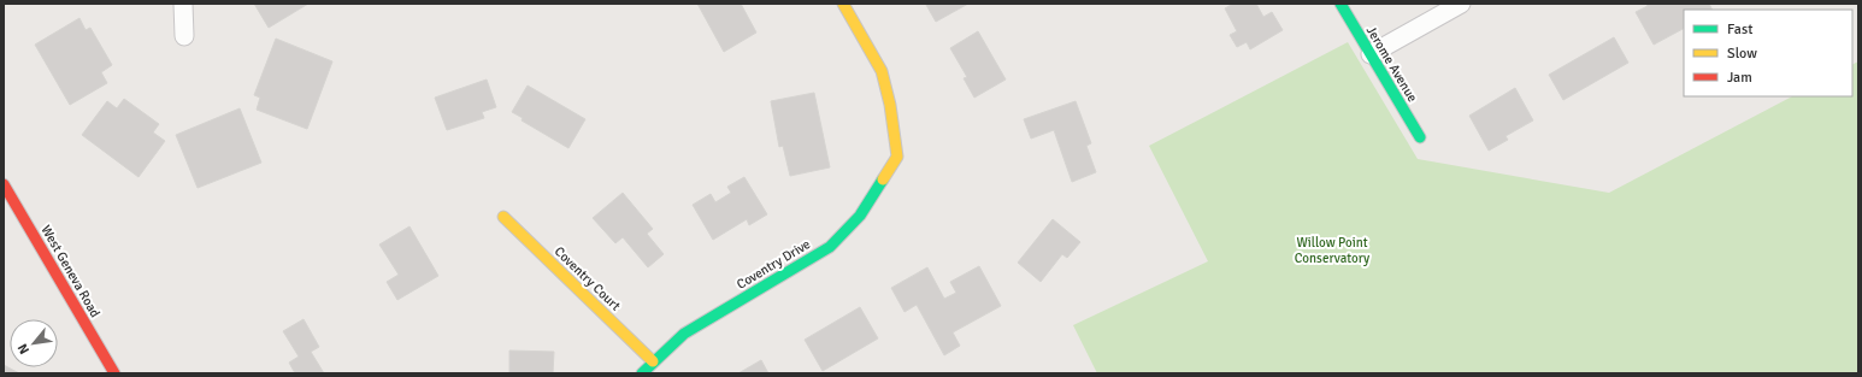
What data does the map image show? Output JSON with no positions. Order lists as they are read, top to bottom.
{
  "streets": {
    "street": [
      "Jerome Avenue",
      "Coventry Drive",
      "West Geneva Road",
      "Coventry Court"
    ]
  },
  "crossings": [
    ["Coventry Drive", "Coventry Court"]
  ],
  "parks": ["Willow Point Conservatory"],
  "legend": ["Fast", "Slow", "Jam"],
  "north": "bottom left"
}
